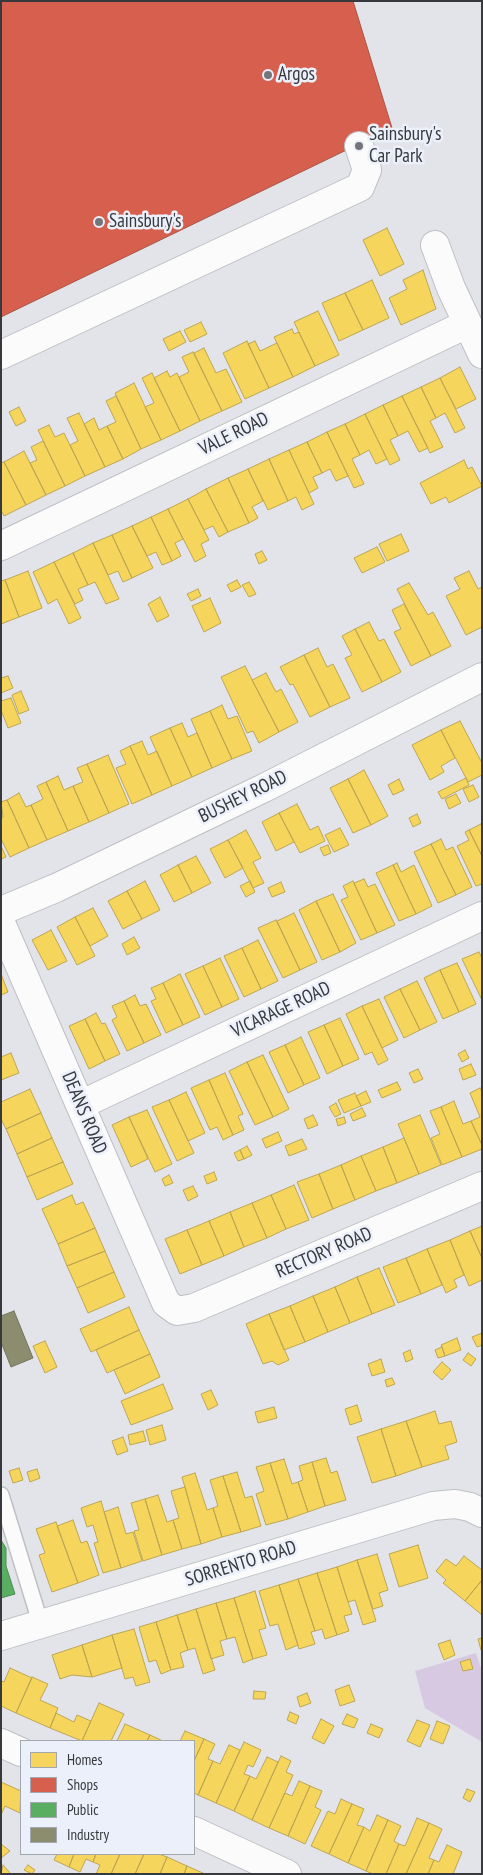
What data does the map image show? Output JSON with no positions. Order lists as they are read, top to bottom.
{
  "streets": {
    "street": [
      "VALE ROAD",
      "BUSHEY ROAD",
      "VICARAGE ROAD",
      "DEANS ROAD",
      "RECTORY ROAD",
      "SORRENTO ROAD"
    ]
  },
  "crossings": [
    ["VICARAGE ROAD", "DEANS ROAD"],
    ["DEANS ROAD", "RECTORY ROAD"]
  ],
  "places": ["Argos", "Sainsbury's Car Park", "Sainsbury's"],
  "legend": [
    "Homes",
    "Shops",
    "Public",
    "Industry"
  ]
}
